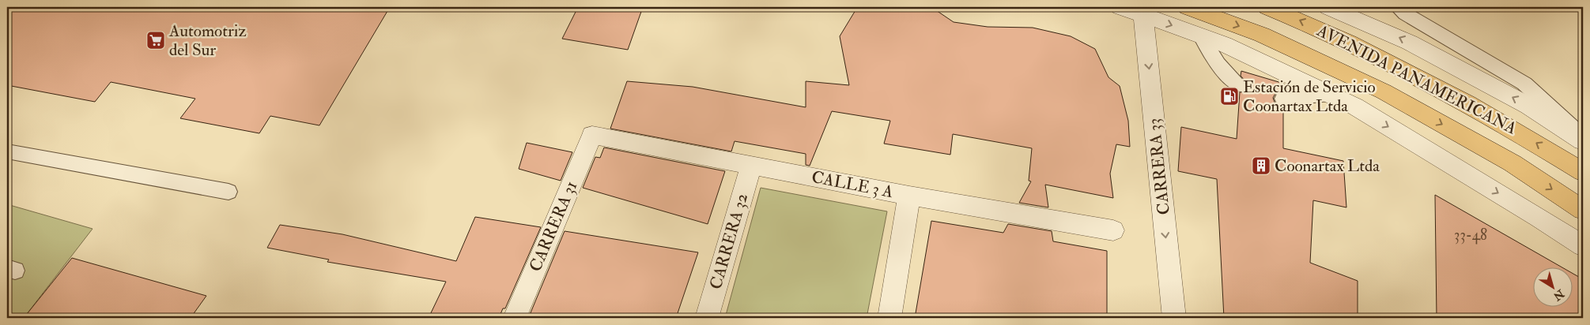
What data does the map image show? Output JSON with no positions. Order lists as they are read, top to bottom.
{
  "streets": {
    "main road": ["AVENIDA PANAMERICANA"],
    "street": [
      "CARRERA 33",
      "CALLE 3 A",
      "CARRERA 31",
      "CARRERA 32"
    ]
  },
  "crossings": [
    ["CALLE 3 A", "CARRERA 31"],
    ["CALLE 3 A", "CARRERA 32"]
  ],
  "one_way": ["CARRERA 33"],
  "places": {
    "supermarket": ["Automotriz del Sur"],
    "fuel station": ["Estación de Servicio Coonartax Ltda"],
    "building": ["Coonartax Ltda"]
  },
  "house_numbers": ["33-48"],
  "north": "bottom right"
}
